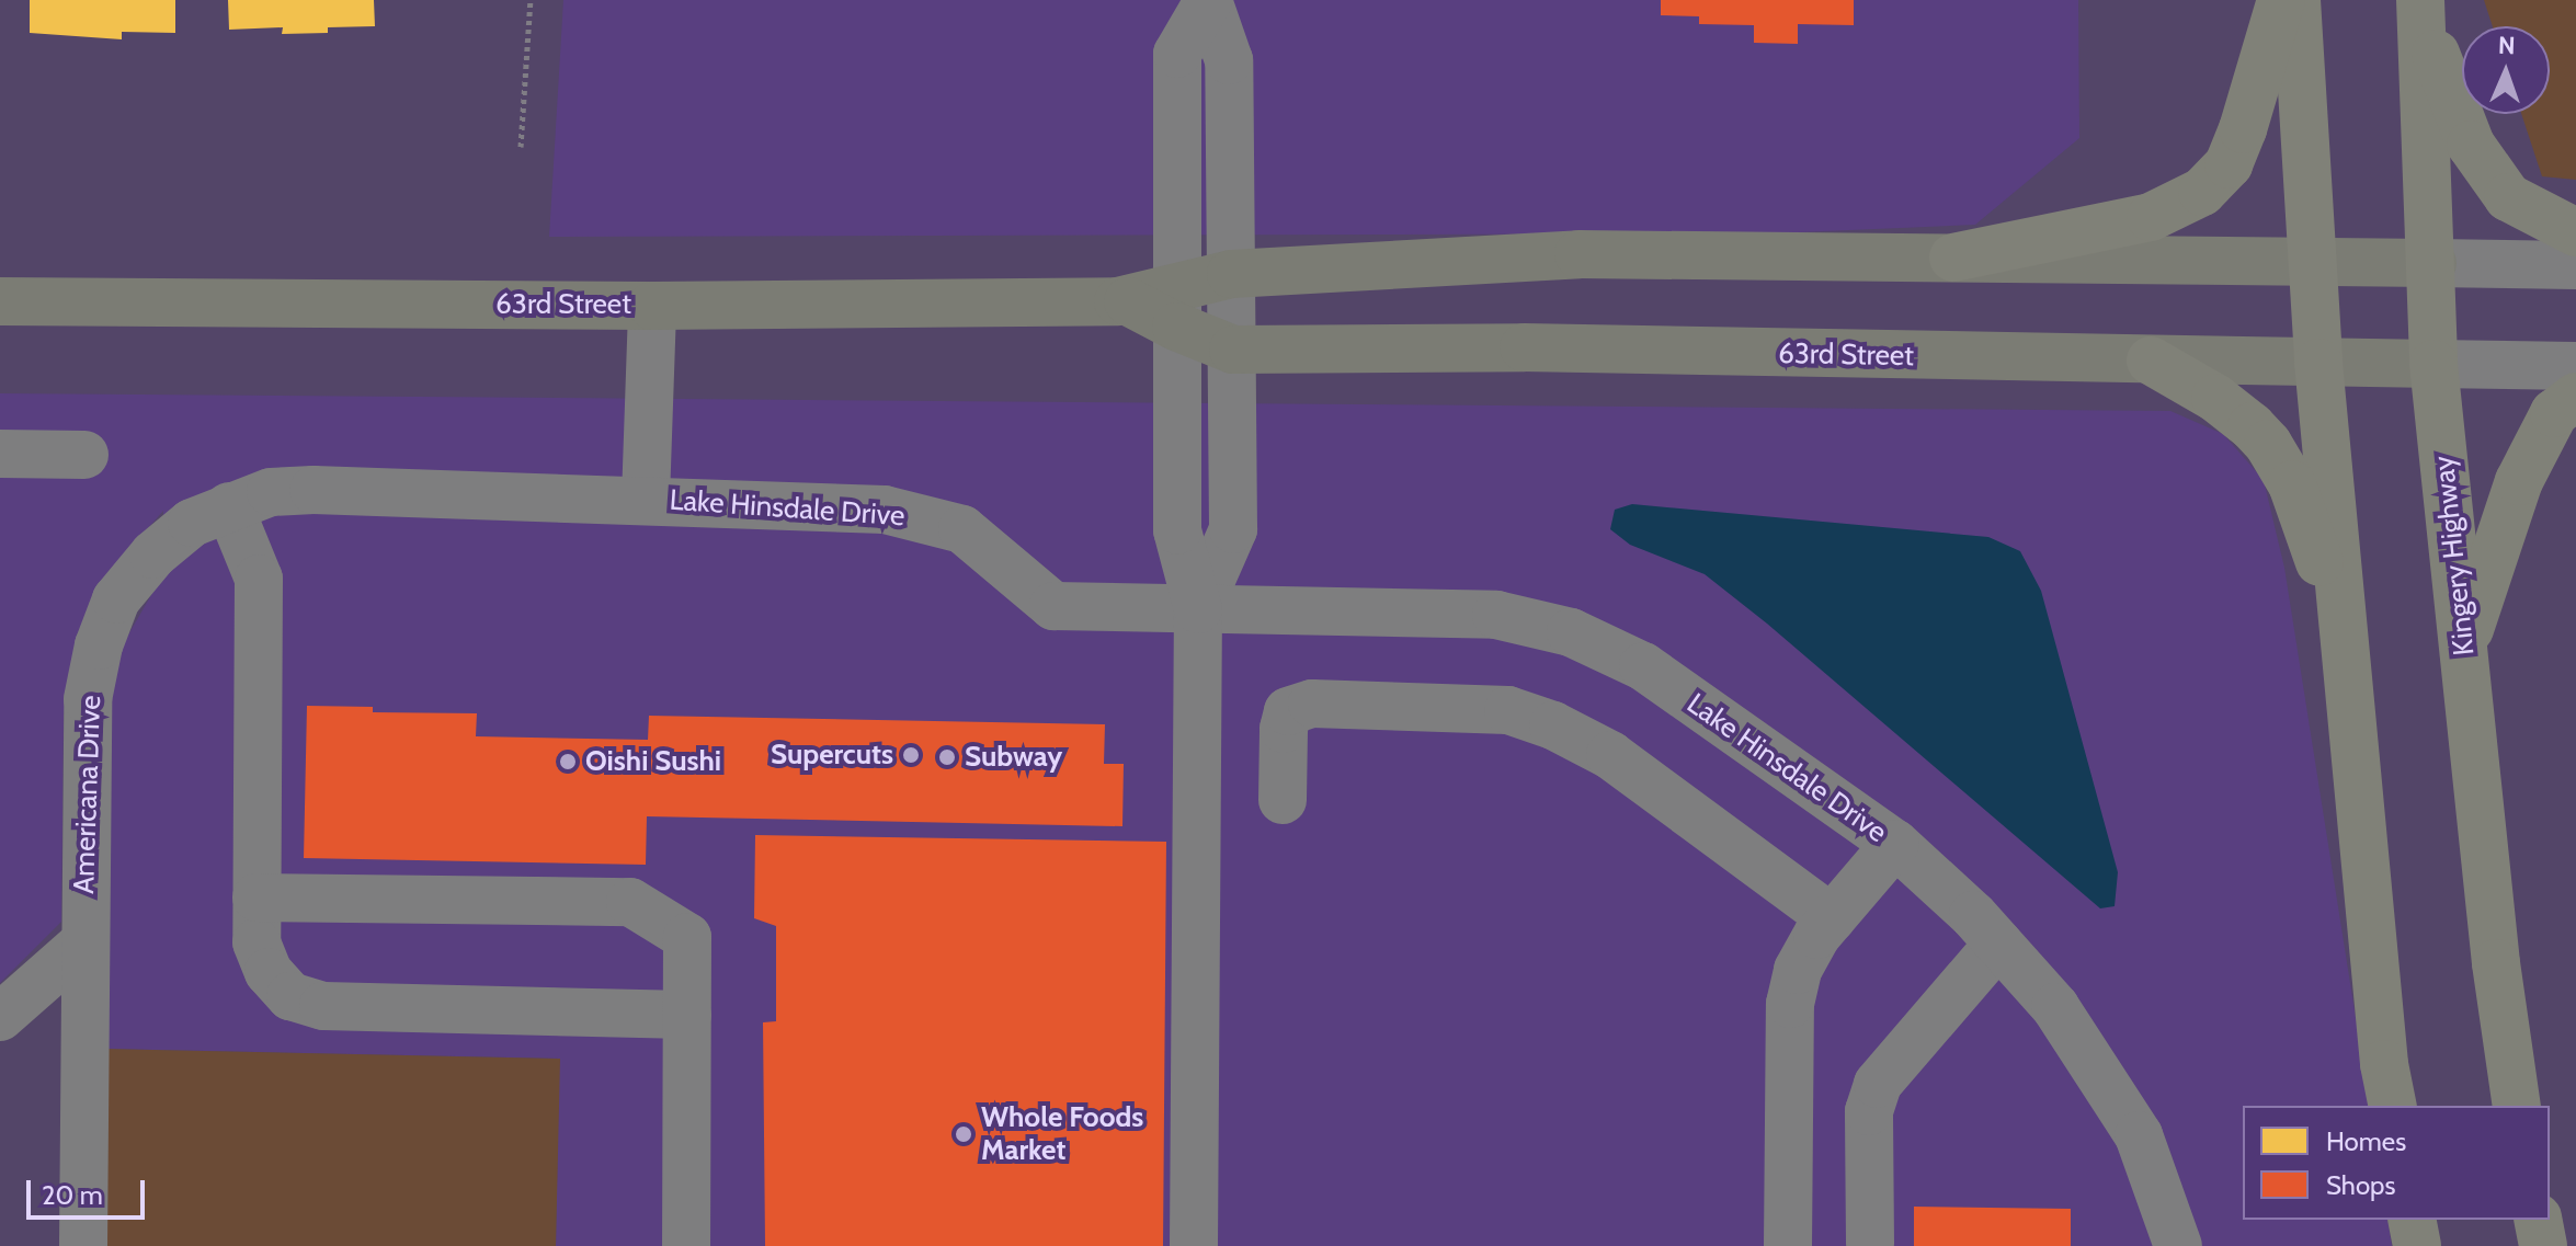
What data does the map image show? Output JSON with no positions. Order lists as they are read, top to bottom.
{
  "streets": {
    "highway": ["Kingery Highway"],
    "main road": ["63rd Street"],
    "street": ["Lake Hinsdale Drive", "Americana Drive"]
  },
  "crossings": [
    ["63rd Street", "Lake Hinsdale Drive"],
    ["63rd Street", "Kingery Highway"],
    ["Lake Hinsdale Drive", "Americana Drive"]
  ],
  "places": [
    "Supercuts",
    "Subway",
    "Oishi Sushi",
    "Whole Foods Market"
  ],
  "legend": ["Homes", "Shops"],
  "scale_bar": "20 m",
  "north": "top"
}
